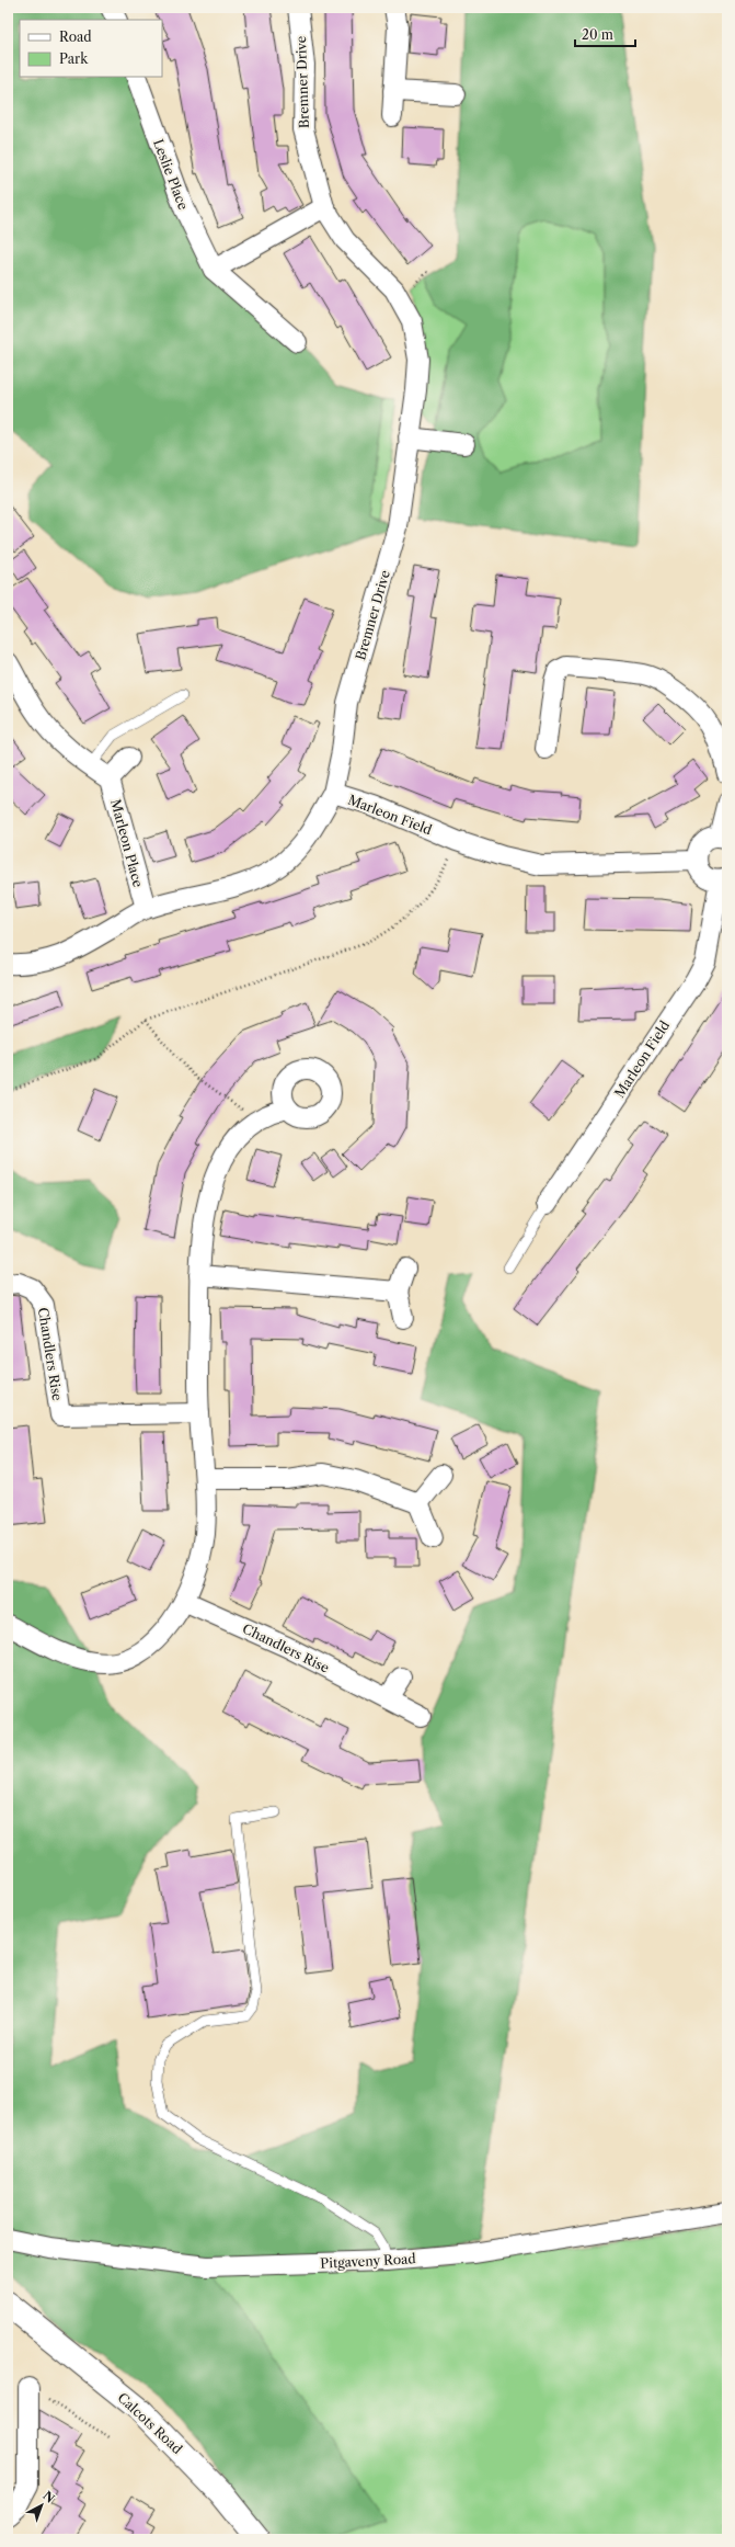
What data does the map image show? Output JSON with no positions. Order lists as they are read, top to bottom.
{
  "streets": {
    "street": [
      "Bremner Drive",
      "Leslie Place",
      "Marleon Field",
      "Marleon Place",
      "Chandlers Rise",
      "Pitgaveny Road",
      "Calcots Road"
    ]
  },
  "crossings": [
    ["Bremner Drive", "Marleon Field"],
    ["Marleon Field", "Marleon Place"]
  ],
  "legend": ["Road", "Park"],
  "scale_bar": "20 m",
  "north": "top right"
}
